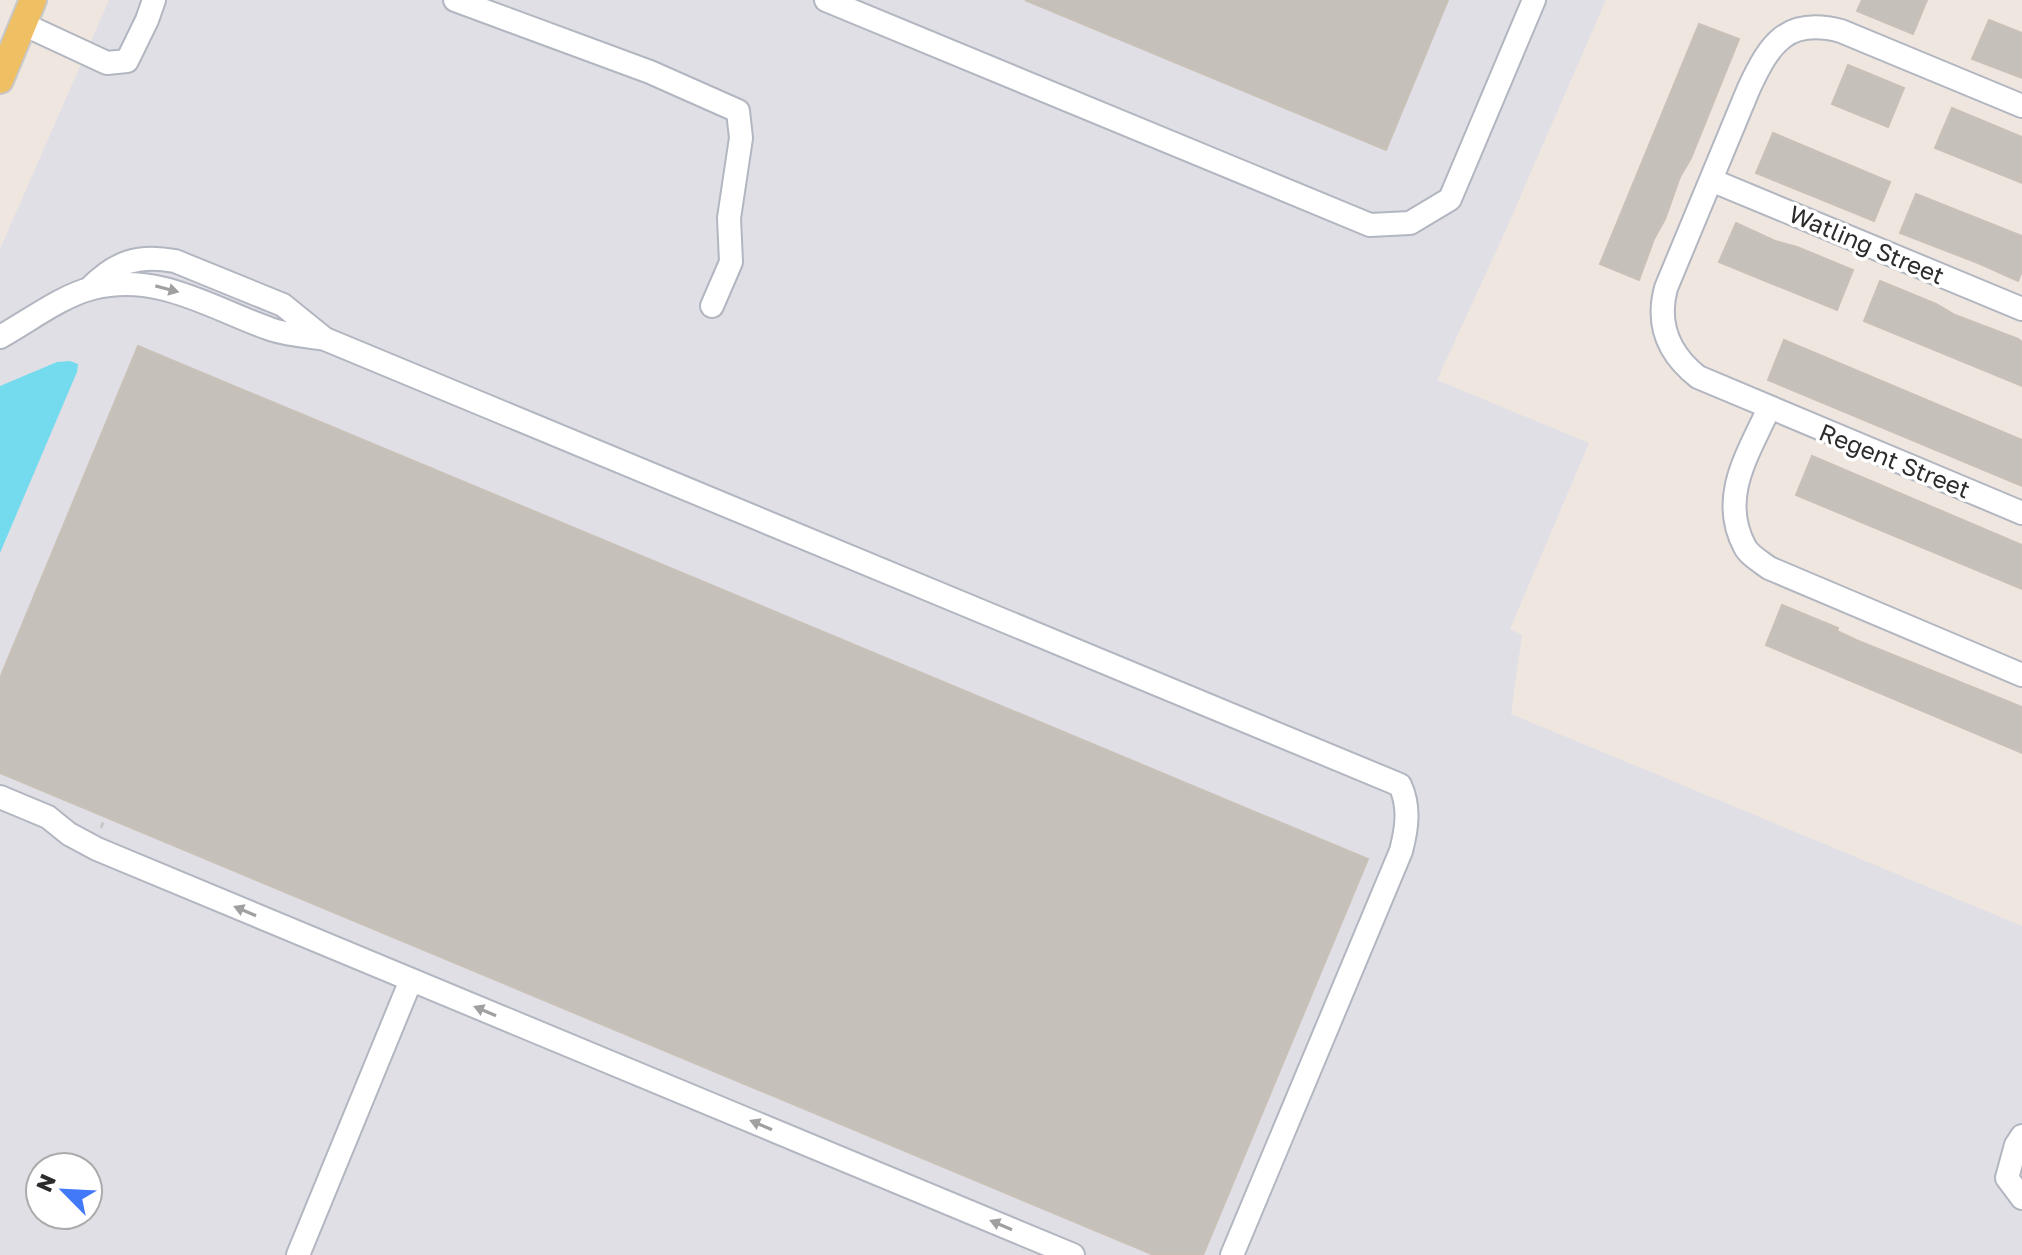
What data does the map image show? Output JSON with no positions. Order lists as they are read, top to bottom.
{
  "streets": {
    "street": ["Watling Street", "Regent Street"]
  },
  "crossings": [
    ["Watling Street", "Regent Street"]
  ],
  "north": "top left"
}
